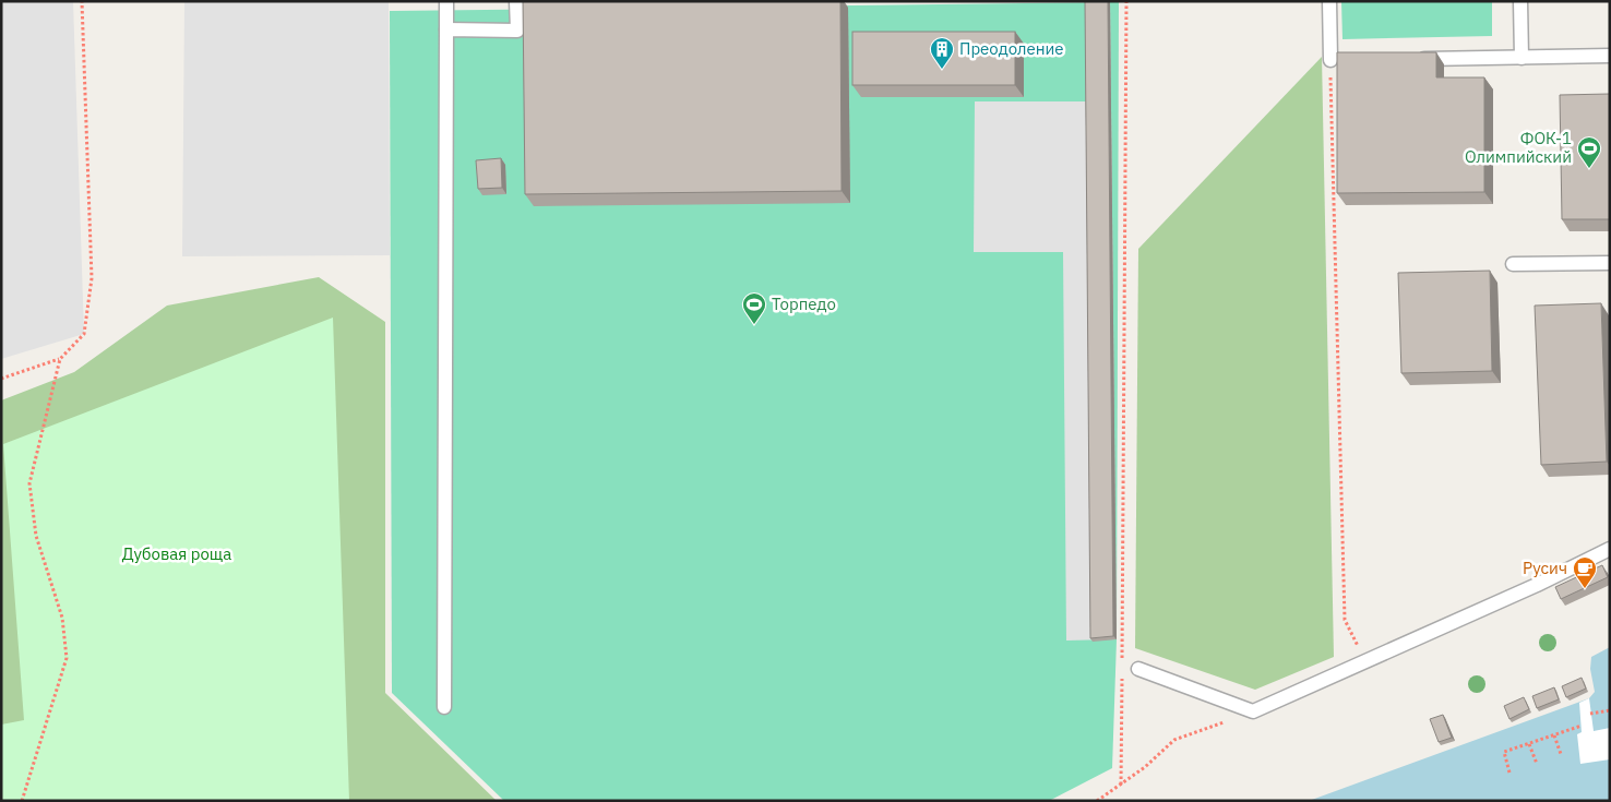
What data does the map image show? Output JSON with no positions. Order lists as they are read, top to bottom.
{
  "parks": ["Дубовая роща"],
  "places": {
    "building": ["Преодоление"],
    "sports": ["ФОК-1 Олимпийский", "Торпедо"],
    "cafe": ["Русич"]
  }
}
